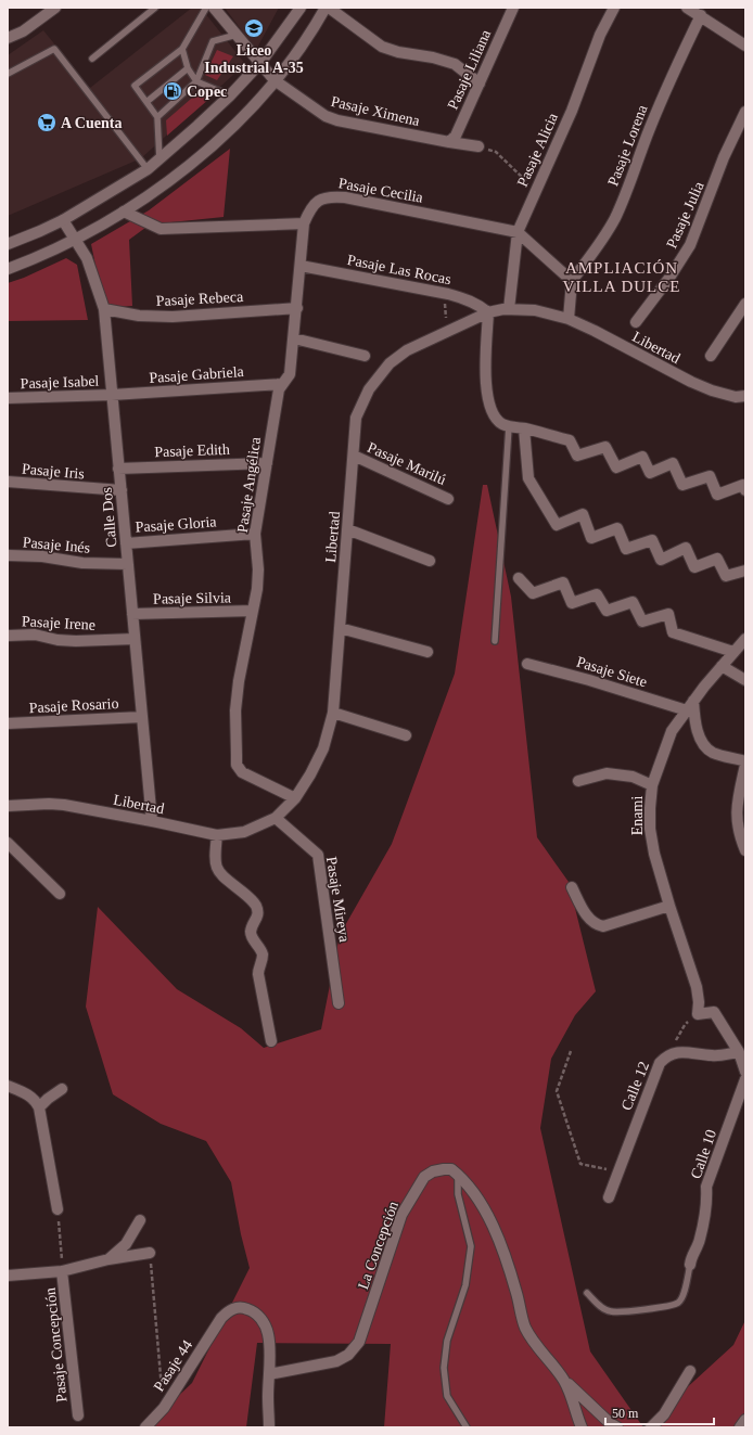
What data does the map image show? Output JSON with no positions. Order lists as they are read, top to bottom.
{
  "streets": {
    "street": [
      "Pasaje Liliana",
      "Pasaje Ximena",
      "Pasaje Lorena",
      "Pasaje Alicia",
      "Pasaje Cecilia",
      "Pasaje Julia",
      "Pasaje Las Rocas",
      "Pasaje Rebeca",
      "Libertad",
      "Pasaje Gabriela",
      "Pasaje Isabel",
      "Pasaje Edith",
      "Pasaje Marilú",
      "Pasaje Iris",
      "Pasaje Angélica",
      "Calle Dos",
      "Pasaje Gloria",
      "Pasaje Inés",
      "Pasaje Silvia",
      "Pasaje Irene",
      "Pasaje Siete",
      "Pasaje Rosario",
      "Enami",
      "Pasaje Mireya",
      "Calle 12",
      "Calle 10",
      "La Concepción",
      "Pasaje Concepción",
      "Pasaje 44"
    ]
  },
  "crossings": [
    ["Pasaje Liliana", "Pasaje Ximena"],
    ["Pasaje Alicia", "Pasaje Cecilia"],
    ["Pasaje Alicia", "Libertad"],
    ["Pasaje Cecilia", "Pasaje Angélica"],
    ["Pasaje Las Rocas", "Libertad"],
    ["Pasaje Las Rocas", "Pasaje Angélica"],
    ["Pasaje Rebeca", "Pasaje Angélica"],
    ["Pasaje Rebeca", "Calle Dos"],
    ["Libertad", "Pasaje Marilú"],
    ["Libertad", "Pasaje Angélica"],
    ["Libertad", "Calle Dos"],
    ["Libertad", "Pasaje Mireya"],
    ["Pasaje Gabriela", "Pasaje Isabel"],
    ["Pasaje Gabriela", "Pasaje Angélica"],
    ["Pasaje Gabriela", "Calle Dos"],
    ["Pasaje Isabel", "Calle Dos"],
    ["Pasaje Edith", "Pasaje Angélica"],
    ["Pasaje Edith", "Calle Dos"],
    ["Pasaje Iris", "Calle Dos"],
    ["Pasaje Angélica", "Pasaje Gloria"],
    ["Pasaje Angélica", "Pasaje Silvia"],
    ["Calle Dos", "Pasaje Gloria"],
    ["Calle Dos", "Pasaje Inés"],
    ["Calle Dos", "Pasaje Silvia"],
    ["Calle Dos", "Pasaje Irene"],
    ["Calle Dos", "Pasaje Rosario"],
    ["Pasaje Siete", "Enami"],
    ["La Concepción", "Pasaje 44"]
  ],
  "districts": ["AMPLIACIÓN VILLA DULCE"],
  "places": {
    "school or university": ["Liceo Industrial A-35"],
    "fuel station": ["Copec"],
    "supermarket": ["A Cuenta"]
  },
  "scale_bar": "50 m"
}
